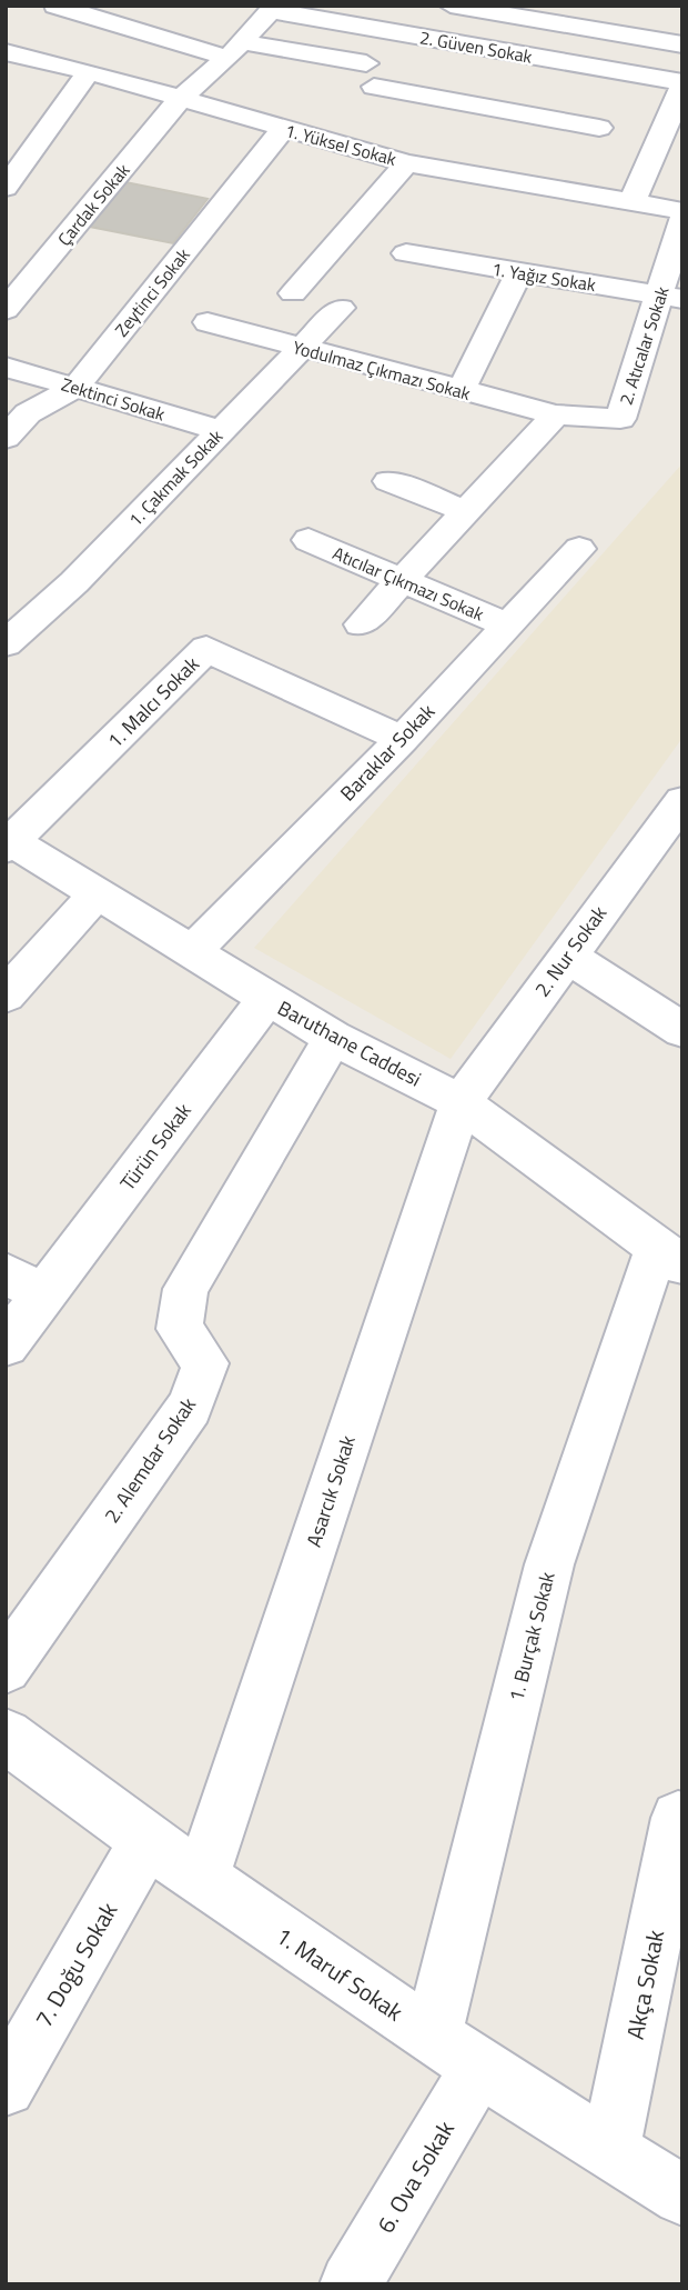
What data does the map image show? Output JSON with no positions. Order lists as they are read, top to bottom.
{
  "streets": {
    "street": [
      "2. Güven Sokak",
      "1. Yüksel Sokak",
      "Çardak Sokak",
      "1. Yağız Sokak",
      "Zeytinci Sokak",
      "2. Atıcalar Sokak",
      "Yodulmaz Çıkmazı Sokak",
      "Zektinci Sokak",
      "1. Çakmak Sokak",
      "Atıcılar Çıkmazı Sokak",
      "1. Malcı Sokak",
      "Baraklar Sokak",
      "2. Nur Sokak",
      "Baruthane Caddesi",
      "Türün Sokak",
      "2. Alemdar Sokak",
      "Asarcık Sokak",
      "1. Burçak Sokak",
      "7. Doğu Sokak",
      "1. Maruf Sokak",
      "Akça Sokak",
      "6. Ova Sokak"
    ]
  },
  "crossings": [
    ["2. Güven Sokak", "Çardak Sokak"],
    ["1. Yüksel Sokak", "Çardak Sokak"],
    ["1. Yüksel Sokak", "Zeytinci Sokak"],
    ["1. Yağız Sokak", "2. Atıcalar Sokak"],
    ["Zeytinci Sokak", "Zektinci Sokak"],
    ["2. Atıcalar Sokak", "Yodulmaz Çıkmazı Sokak"],
    ["Yodulmaz Çıkmazı Sokak", "1. Çakmak Sokak"],
    ["Zektinci Sokak", "1. Çakmak Sokak"],
    ["Atıcılar Çıkmazı Sokak", "Baraklar Sokak"],
    ["1. Malcı Sokak", "Baraklar Sokak"],
    ["1. Malcı Sokak", "Baruthane Caddesi"],
    ["Baraklar Sokak", "Baruthane Caddesi"],
    ["2. Nur Sokak", "Baruthane Caddesi"],
    ["2. Nur Sokak", "Asarcık Sokak"],
    ["Baruthane Caddesi", "Türün Sokak"],
    ["Baruthane Caddesi", "2. Alemdar Sokak"],
    ["Baruthane Caddesi", "Asarcık Sokak"],
    ["Baruthane Caddesi", "1. Burçak Sokak"],
    ["Asarcık Sokak", "1. Maruf Sokak"],
    ["1. Burçak Sokak", "1. Maruf Sokak"],
    ["1. Burçak Sokak", "6. Ova Sokak"],
    ["7. Doğu Sokak", "1. Maruf Sokak"],
    ["1. Maruf Sokak", "Akça Sokak"],
    ["1. Maruf Sokak", "6. Ova Sokak"]
  ]
}
